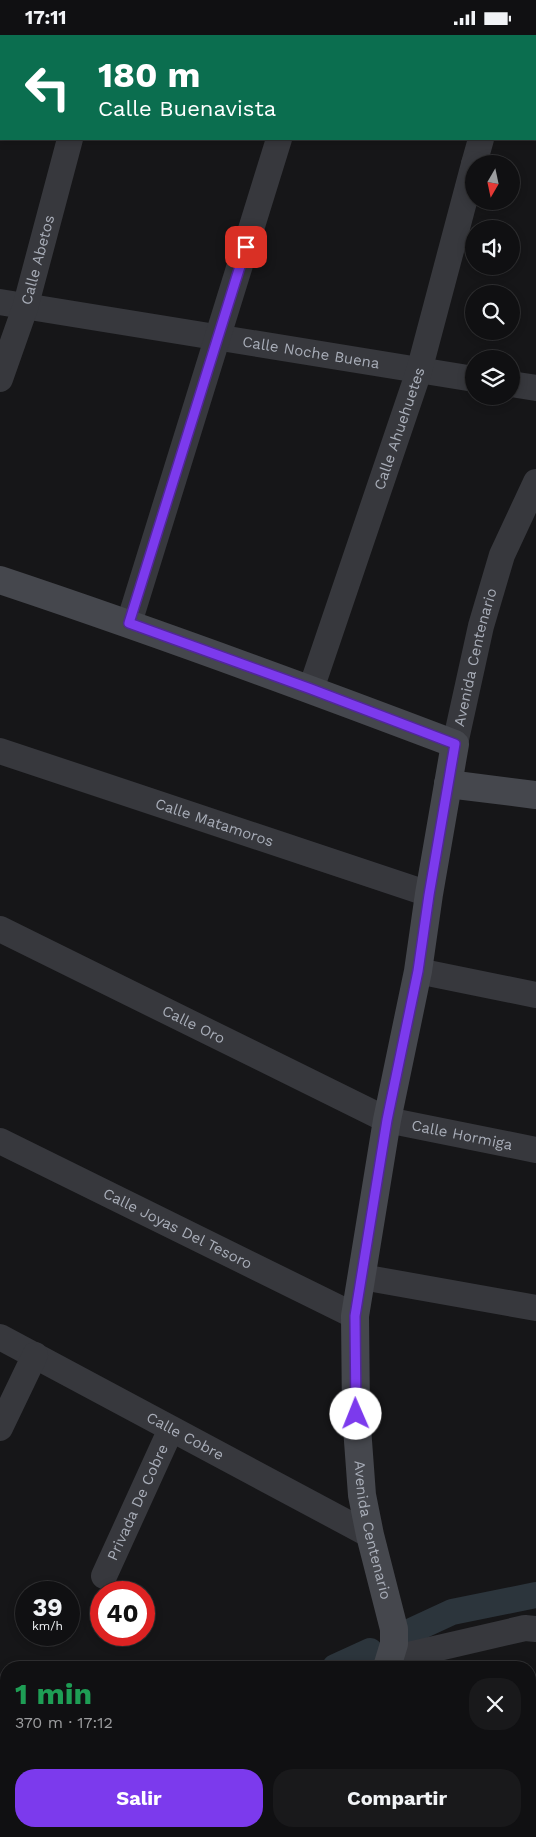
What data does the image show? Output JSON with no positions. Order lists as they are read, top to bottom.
{
  "streets": {
    "street": [
      "Calle Abetos",
      "Calle Noche Buena",
      "Calle Ahuehuetes",
      "Avenida Centenario",
      "Calle Matamoros",
      "Calle Oro",
      "Calle Hormiga",
      "Calle Joyas Del Tesoro",
      "Calle Cobre",
      "Privada De Cobre"
    ]
  },
  "crossings": [
    ["Calle Abetos", "Calle Noche Buena"],
    ["Calle Noche Buena", "Calle Ahuehuetes"],
    ["Avenida Centenario", "Calle Matamoros"],
    ["Avenida Centenario", "Calle Oro"],
    ["Avenida Centenario", "Calle Hormiga"],
    ["Avenida Centenario", "Calle Joyas Del Tesoro"],
    ["Avenida Centenario", "Calle Cobre"],
    ["Calle Oro", "Calle Hormiga"],
    ["Calle Cobre", "Privada De Cobre"]
  ],
  "north": "bottom",
  "page": {
    "status": "17:11",
    "turn": ["180 m", "Calle Buenavista"],
    "speed": "39 km/h",
    "limit": "40",
    "heading": ["1 min", "370 m · 17:12"],
    "buttons": ["Salir", "Compartir"]
  }
}
